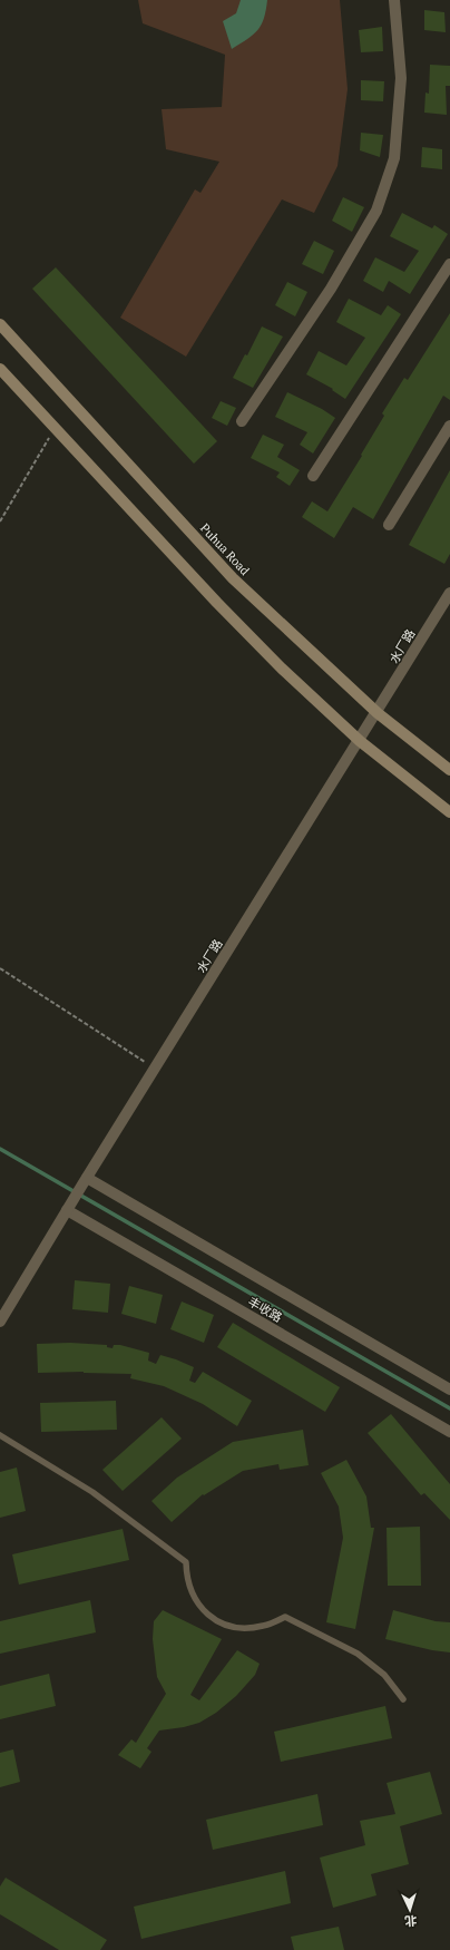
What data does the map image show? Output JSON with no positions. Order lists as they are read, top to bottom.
{
  "streets": {
    "main road": ["Puhua Road"],
    "street": ["水厂路", "丰收路"]
  },
  "crossings": [
    ["Puhua Road", "水厂路"],
    ["水厂路", "丰收路"]
  ],
  "north": "bottom"
}
